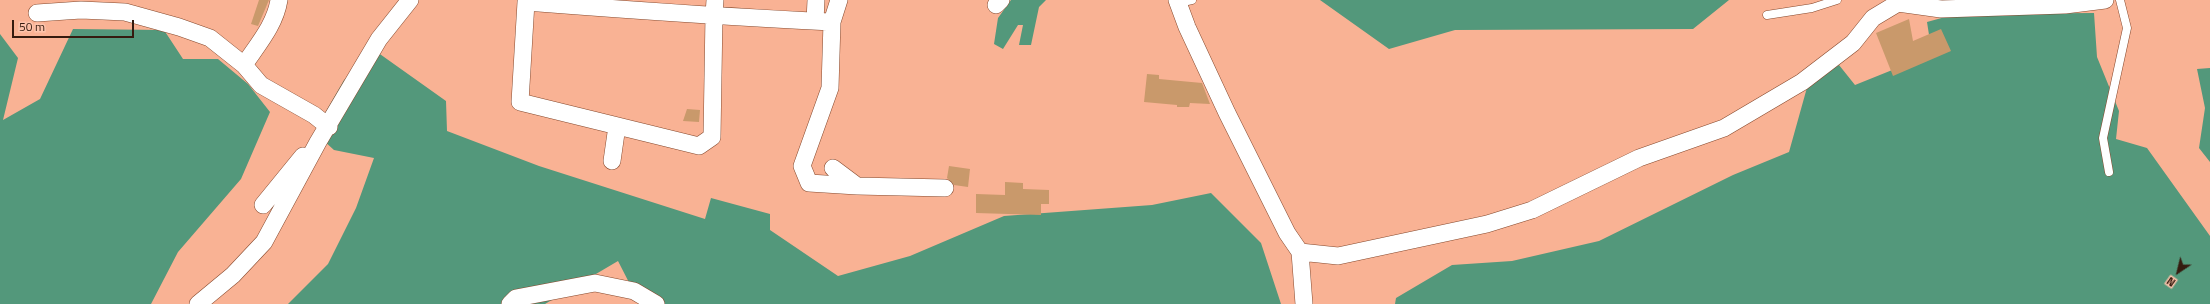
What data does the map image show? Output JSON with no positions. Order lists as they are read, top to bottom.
{
  "scale_bar": "50 m",
  "north": "bottom left"
}
